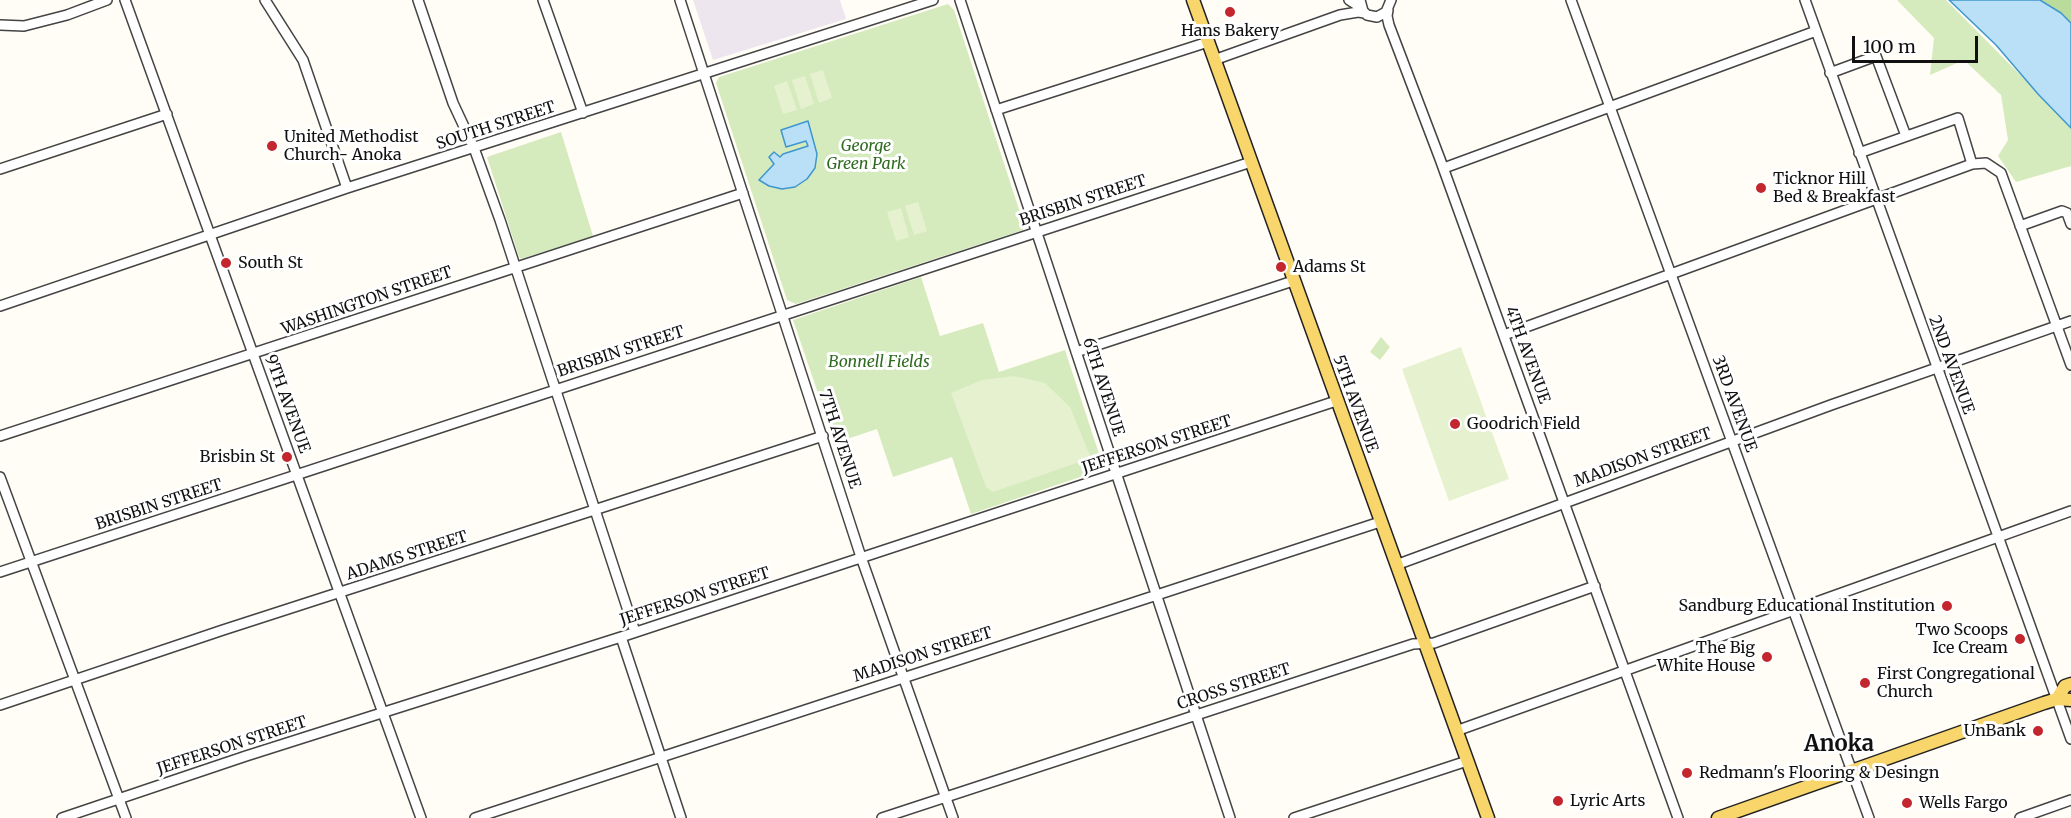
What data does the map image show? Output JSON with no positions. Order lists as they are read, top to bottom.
{
  "streets": {
    "main road": ["5TH AVENUE"],
    "street": [
      "SOUTH STREET",
      "BRISBIN STREET",
      "WASHINGTON STREET",
      "4TH AVENUE",
      "2ND AVENUE",
      "6TH AVENUE",
      "9TH AVENUE",
      "3RD AVENUE",
      "7TH AVENUE",
      "JEFFERSON STREET",
      "MADISON STREET",
      "ADAMS STREET",
      "CROSS STREET"
    ]
  },
  "crossings": [
    ["SOUTH STREET", "9TH AVENUE"],
    ["SOUTH STREET", "7TH AVENUE"],
    ["BRISBIN STREET", "6TH AVENUE"],
    ["BRISBIN STREET", "9TH AVENUE"],
    ["BRISBIN STREET", "5TH AVENUE"],
    ["BRISBIN STREET", "7TH AVENUE"],
    ["WASHINGTON STREET", "9TH AVENUE"],
    ["WASHINGTON STREET", "7TH AVENUE"],
    ["4TH AVENUE", "MADISON STREET"],
    ["4TH AVENUE", "CROSS STREET"],
    ["2ND AVENUE", "MADISON STREET"],
    ["6TH AVENUE", "JEFFERSON STREET"],
    ["6TH AVENUE", "MADISON STREET"],
    ["6TH AVENUE", "CROSS STREET"],
    ["9TH AVENUE", "JEFFERSON STREET"],
    ["9TH AVENUE", "ADAMS STREET"],
    ["5TH AVENUE", "JEFFERSON STREET"],
    ["5TH AVENUE", "MADISON STREET"],
    ["5TH AVENUE", "CROSS STREET"],
    ["3RD AVENUE", "MADISON STREET"],
    ["7TH AVENUE", "JEFFERSON STREET"],
    ["7TH AVENUE", "MADISON STREET"],
    ["7TH AVENUE", "ADAMS STREET"],
    ["7TH AVENUE", "CROSS STREET"]
  ],
  "districts": ["Anoka"],
  "parks": ["George Green Park", "Bonnell Fields"],
  "places": [
    "Hans Bakery",
    "United Methodist Church- Anoka",
    "Ticknor Hill Bed & Breakfast",
    "South St",
    "Adams St",
    "Goodrich Field",
    "Brisbin St",
    "Sandburg Educational Institution",
    "Two Scoops Ice Cream",
    "The Big White House",
    "First Congregational Church",
    "UnBank",
    "Redmann's Flooring & Desingn",
    "Lyric Arts",
    "Wells Fargo"
  ],
  "scale_bar": "100 m"
}
